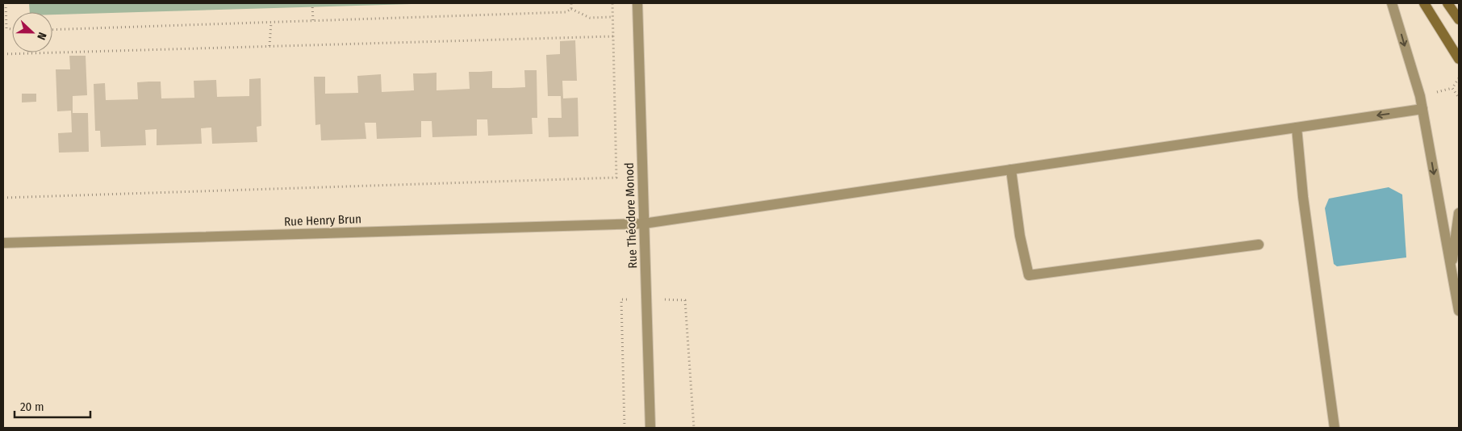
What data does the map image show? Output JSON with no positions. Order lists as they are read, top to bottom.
{
  "streets": {
    "street": ["Rue Théodore Monod", "Rue Henry Brun"]
  },
  "crossings": [
    ["Rue Théodore Monod", "Rue Henry Brun"]
  ],
  "scale_bar": "20 m",
  "north": "right"
}
